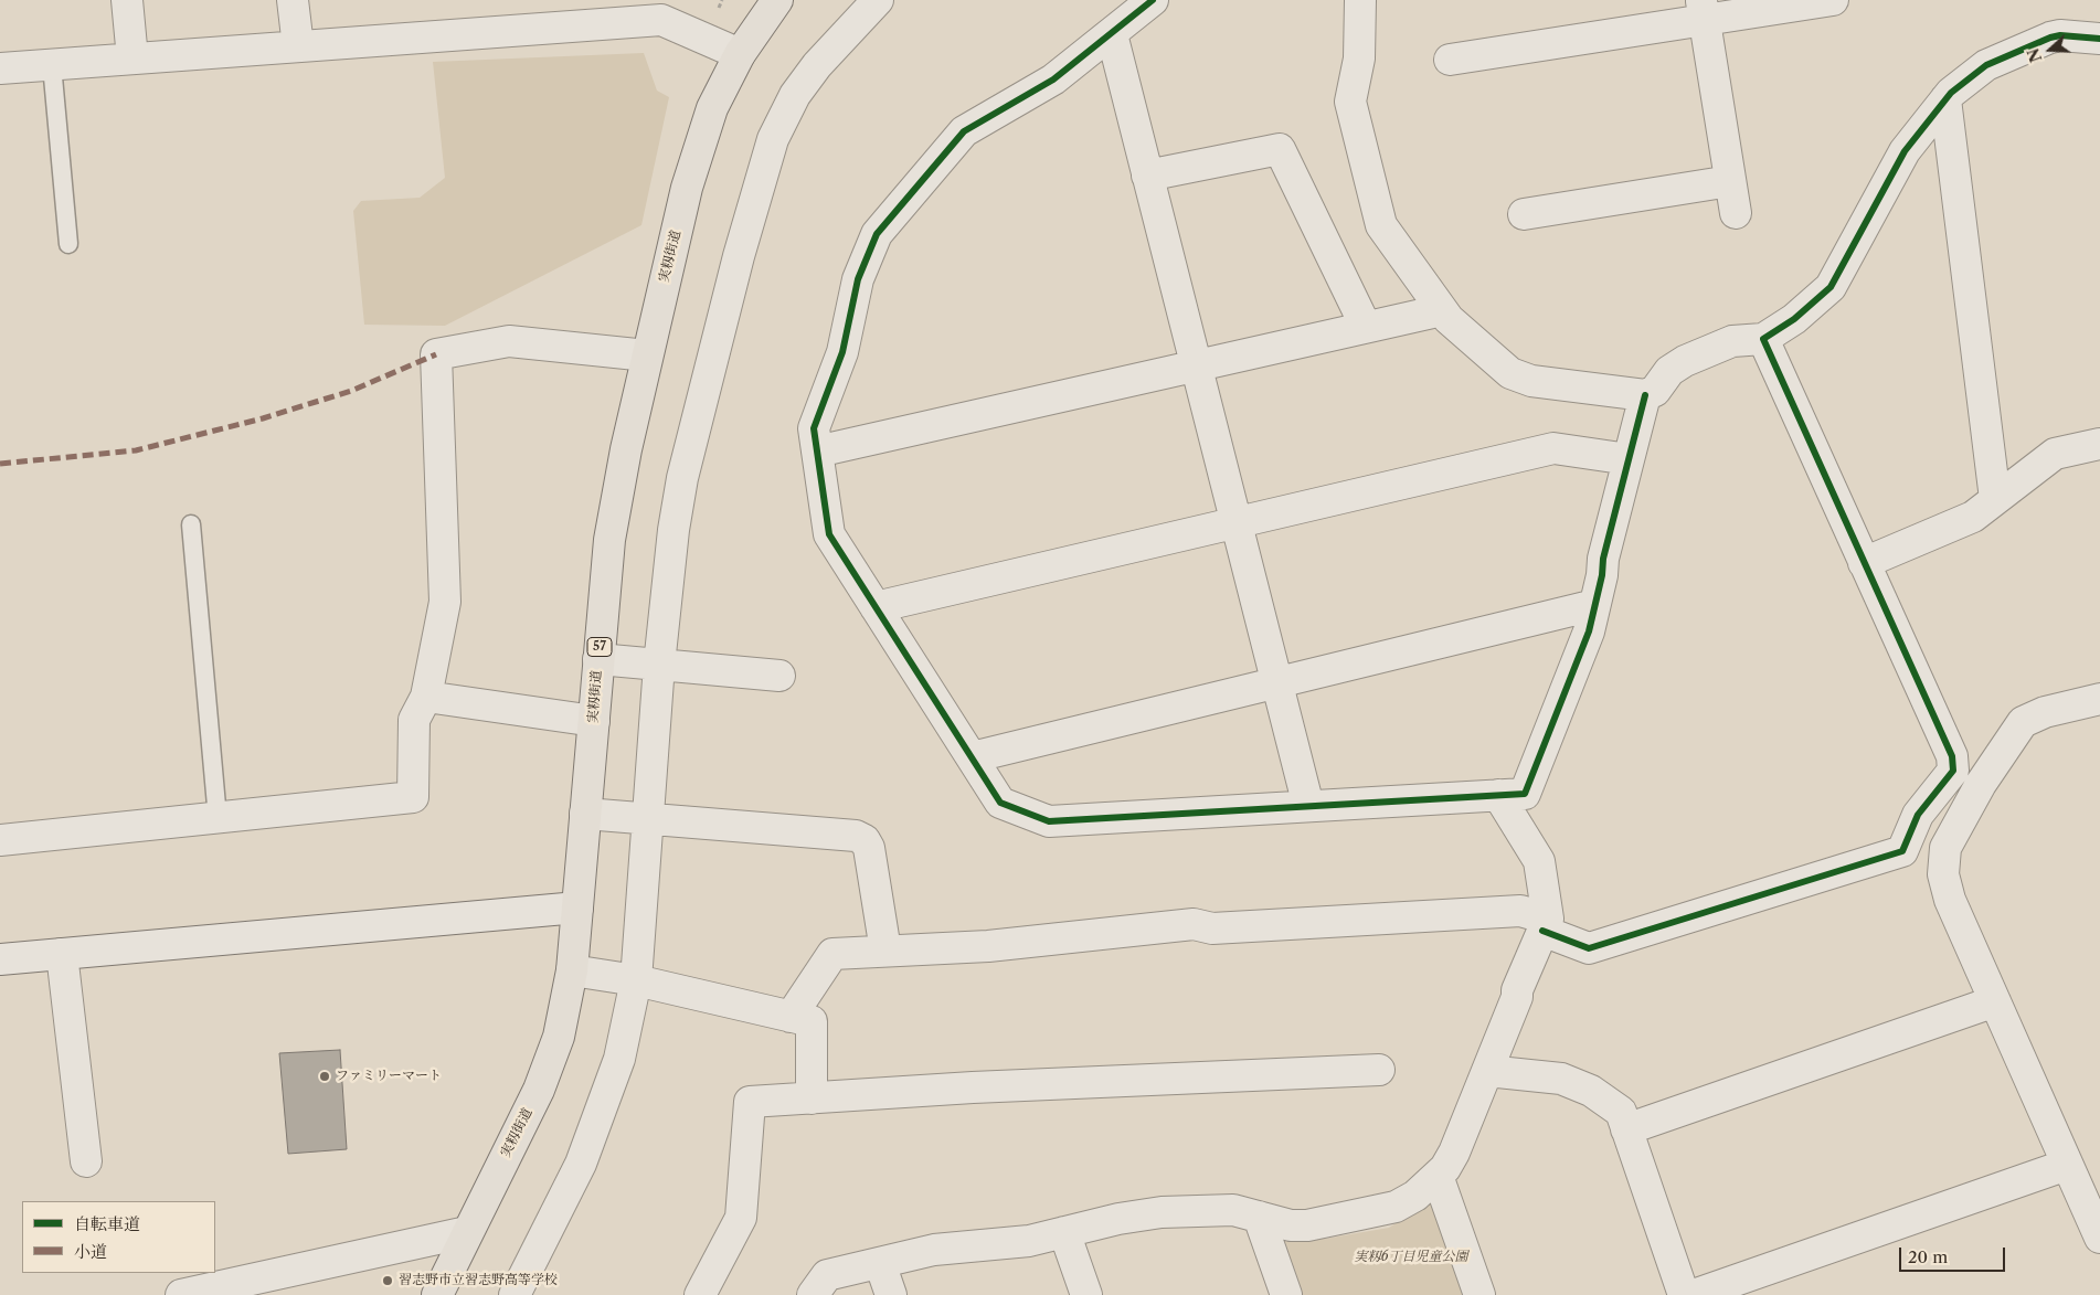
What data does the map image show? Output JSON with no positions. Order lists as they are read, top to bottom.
{
  "streets": {
    "main road": ["実籾街道", "57"]
  },
  "parks": ["実籾6丁目児童公園"],
  "places": ["ファミリーマート", "習志野市立習志野高等学校"],
  "legend": ["自転車道", "小道"],
  "scale_bar": "20 m",
  "north": "left"
}
